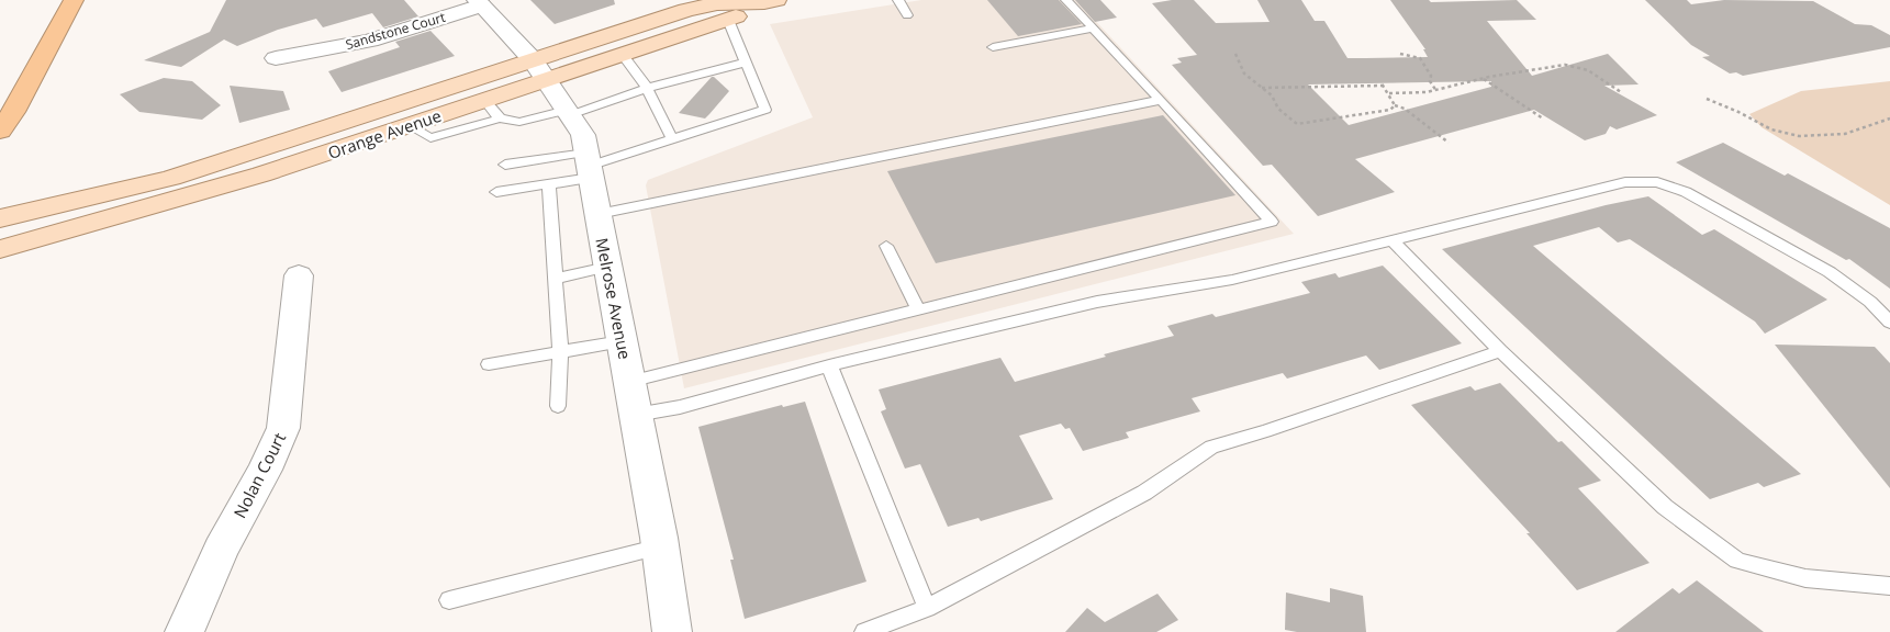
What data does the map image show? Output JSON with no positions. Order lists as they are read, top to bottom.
{
  "streets": {
    "main road": ["Orange Avenue"],
    "street": ["Sandstone Court", "Melrose Avenue", "Nolan Court"]
  },
  "crossings": [
    ["Sandstone Court", "Melrose Avenue"],
    ["Orange Avenue", "Melrose Avenue"]
  ]
}
